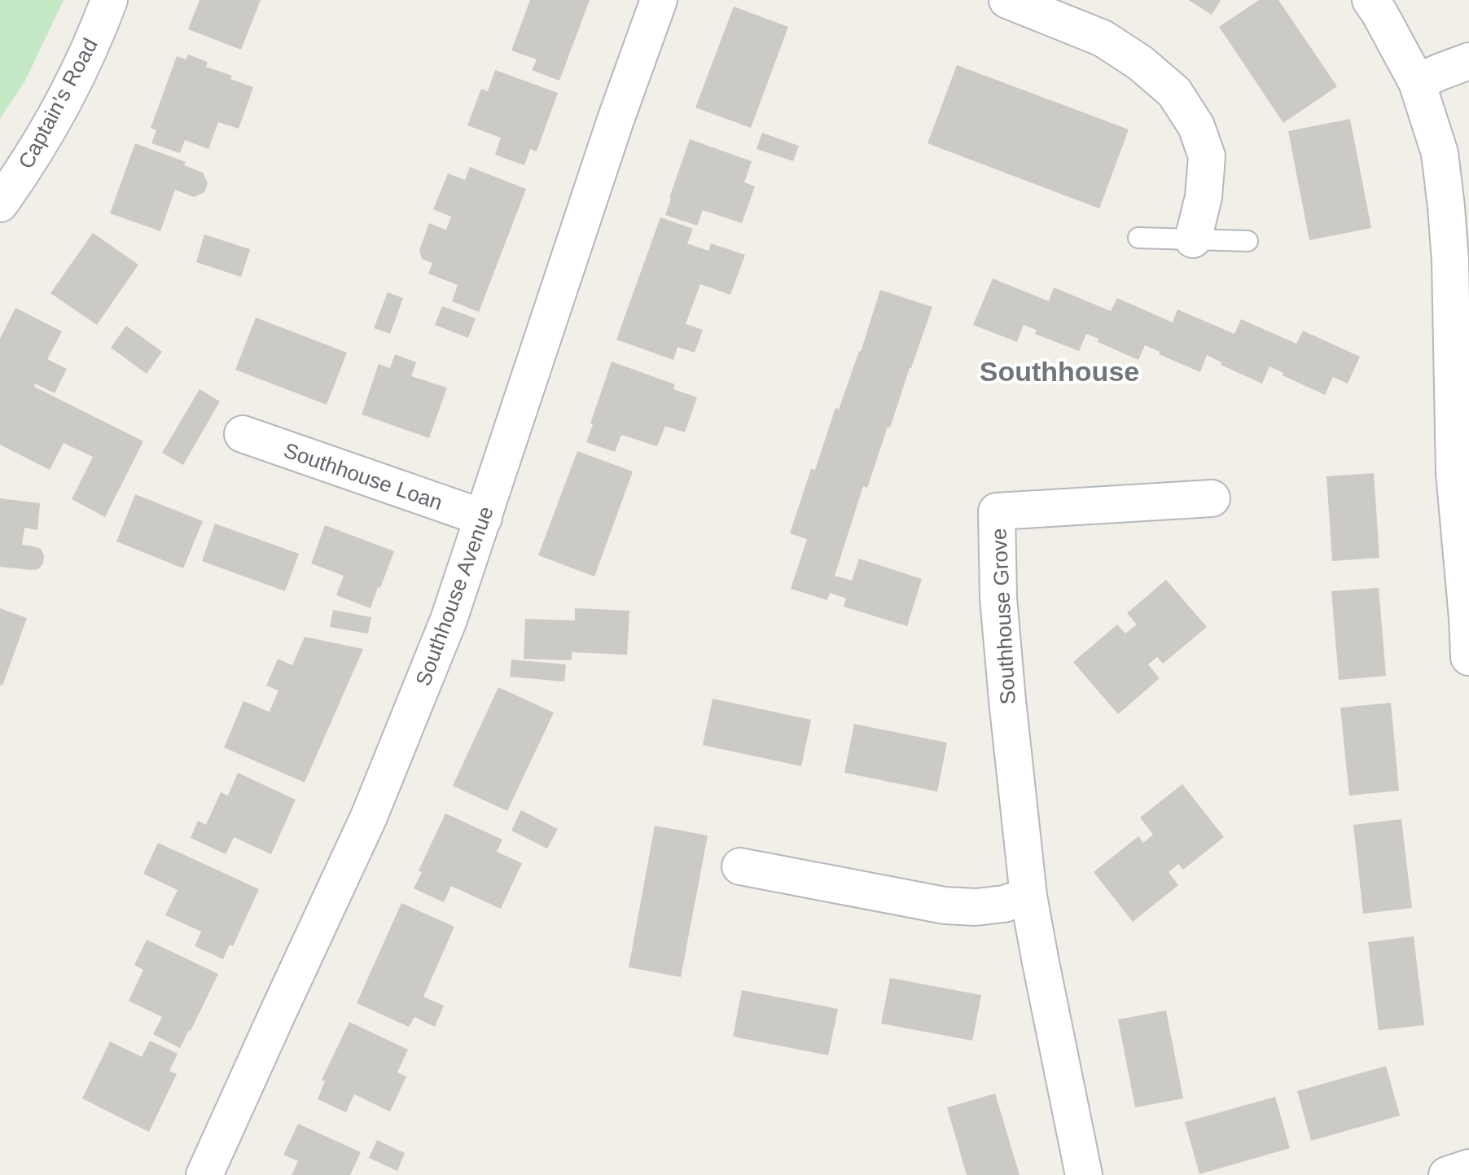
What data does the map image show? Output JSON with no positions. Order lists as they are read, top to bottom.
{
  "streets": {
    "street": [
      "Captain's Road",
      "Southhouse Loan",
      "Southhouse Avenue",
      "Southhouse Grove"
    ]
  },
  "crossings": [
    ["Southhouse Loan", "Southhouse Avenue"]
  ],
  "districts": ["Southhouse"]
}
